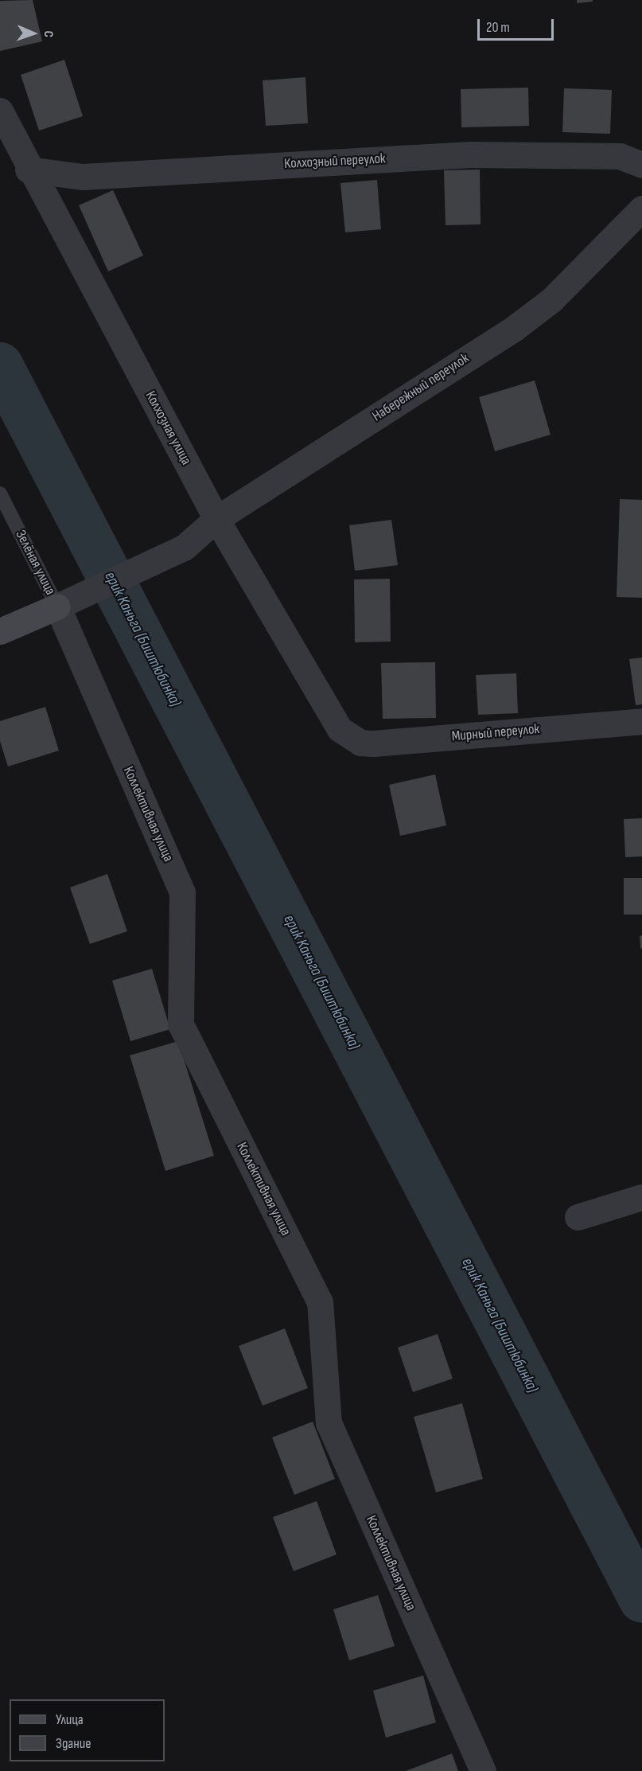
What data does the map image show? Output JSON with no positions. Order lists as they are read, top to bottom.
{
  "streets": {
    "street": [
      "Колхозный переулок",
      "Набережный переулок",
      "Колхозная улица",
      "Мирный переулок",
      "Коллективная улица"
    ],
    "lane": ["Зелёная улица"]
  },
  "crossings": [
    ["Колхозный переулок", "Колхозная улица"],
    ["Набережный переулок", "Колхозная улица"],
    ["Набережный переулок", "Зелёная улица"],
    ["Набережный переулок", "Коллективная улица"],
    ["Колхозная улица", "Мирный переулок"],
    ["Зелёная улица", "Коллективная улица"]
  ],
  "water": ["ерик Каньга (Биштюбинка)"],
  "legend": ["Улица", "Здание"],
  "scale_bar": "20 m",
  "north": "right"
}
